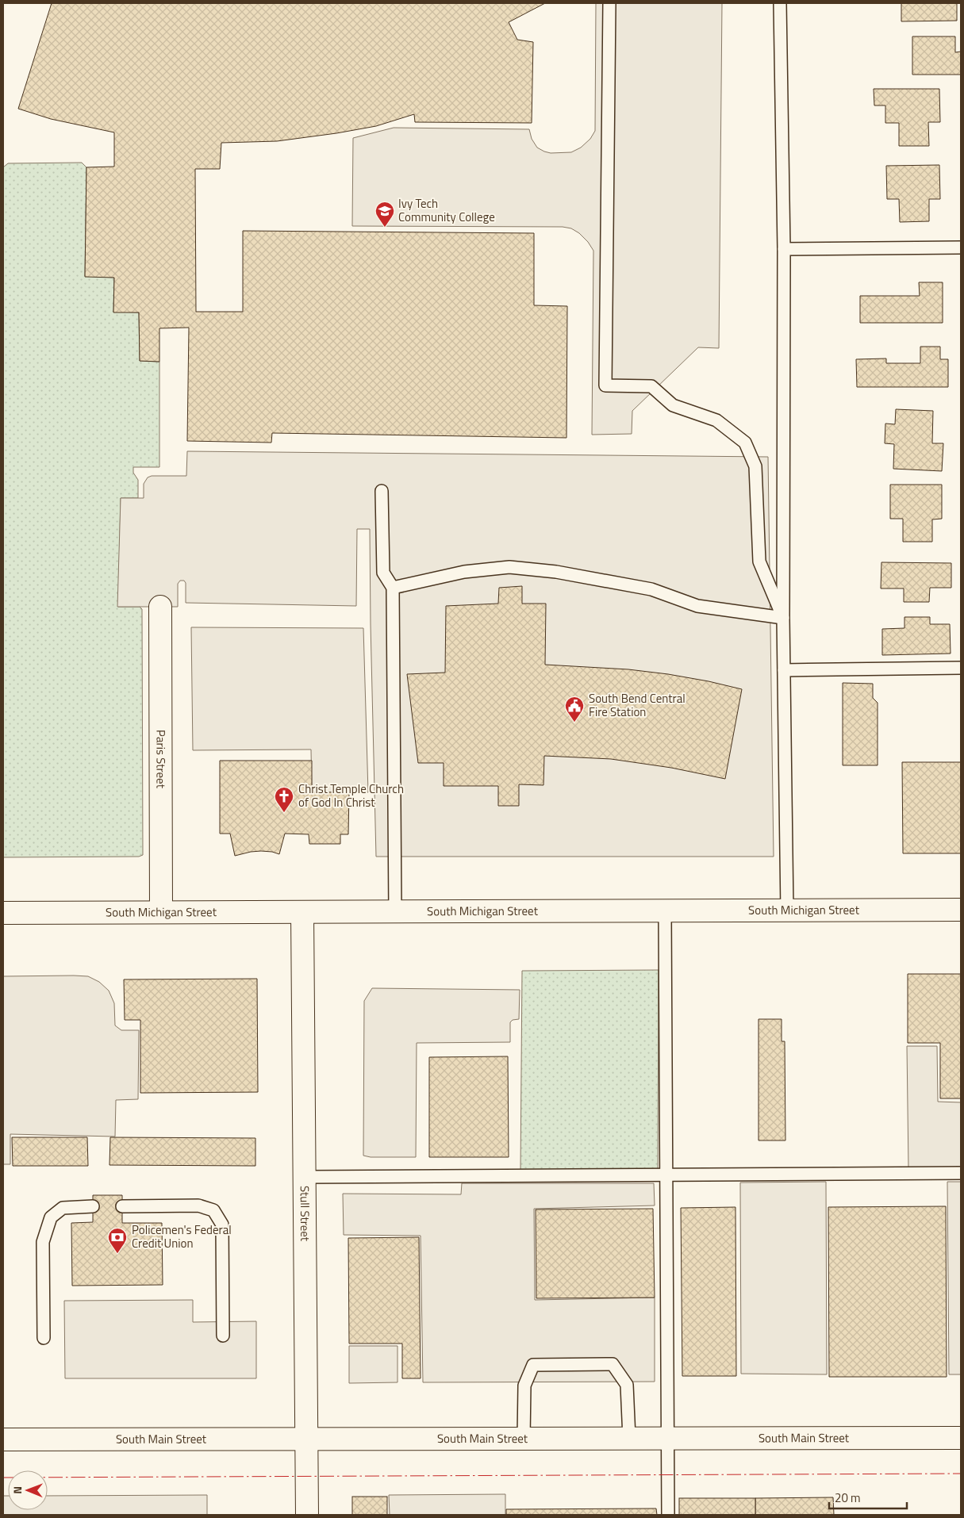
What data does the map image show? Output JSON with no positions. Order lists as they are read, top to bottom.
{
  "streets": {
    "main road": [
      "Paris Street",
      "South Michigan Street",
      "Stull Street",
      "South Main Street"
    ]
  },
  "crossings": [
    ["Paris Street", "South Michigan Street"],
    ["South Michigan Street", "Stull Street"],
    ["Stull Street", "South Main Street"]
  ],
  "places": {
    "school or university": ["Ivy Tech Community College"],
    "public building": ["South Bend Central Fire Station"],
    "church": ["Christ Temple Church of God In Christ"],
    "bank": ["Policemen's Federal Credit Union"]
  },
  "scale_bar": "20 m",
  "north": "left"
}
